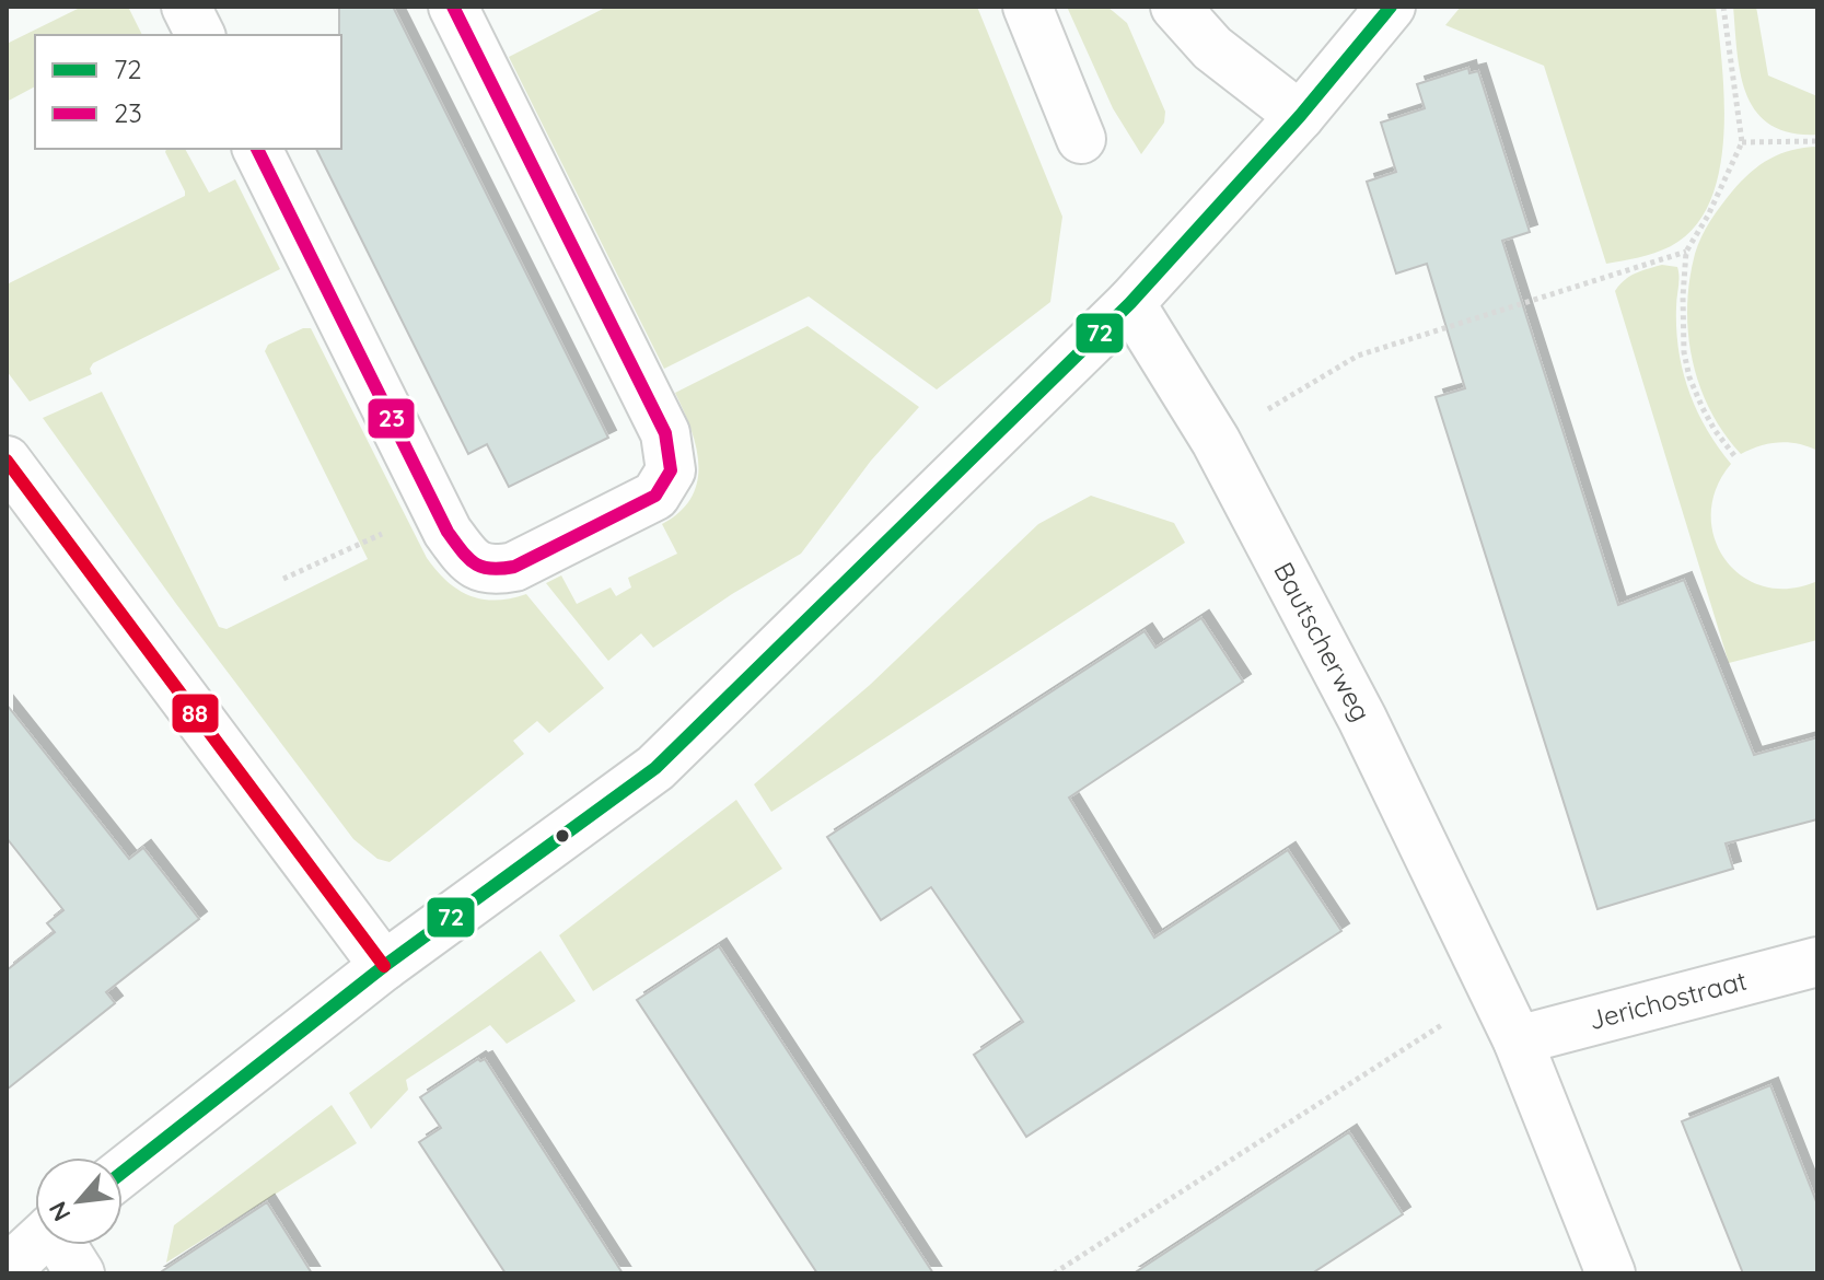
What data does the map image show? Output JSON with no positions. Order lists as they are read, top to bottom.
{
  "streets": {
    "street": ["Bautscherweg", "Jerichostraat"]
  },
  "crossings": [
    ["Bautscherweg", "Jerichostraat"]
  ],
  "lines": ["transit line 72", "transit line 23", "transit line 88"],
  "legend": ["72", "23"],
  "north": "bottom left"
}
